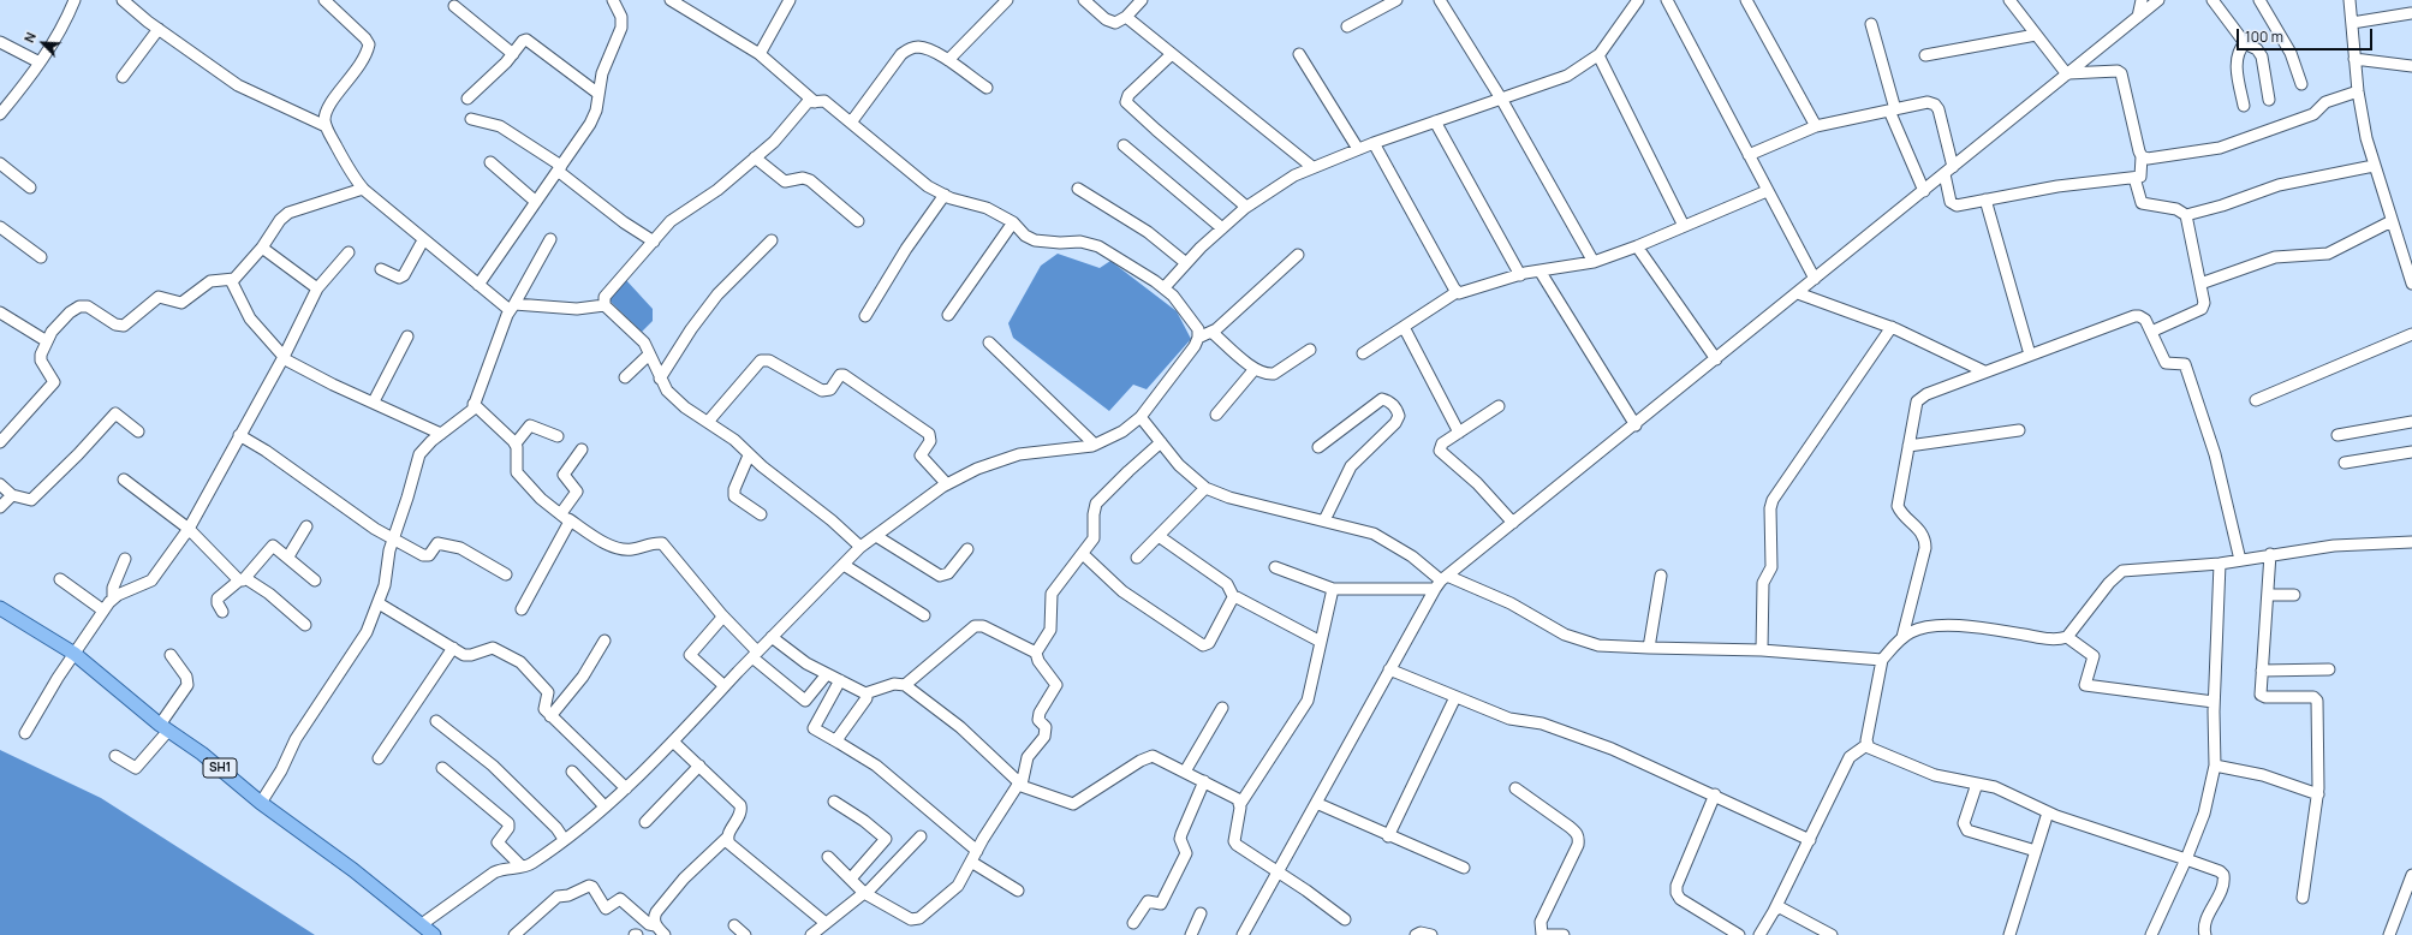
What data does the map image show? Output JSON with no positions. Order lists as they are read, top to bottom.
{
  "streets": {
    "main road": ["SH1"]
  },
  "scale_bar": "100 m",
  "north": "top left"
}
